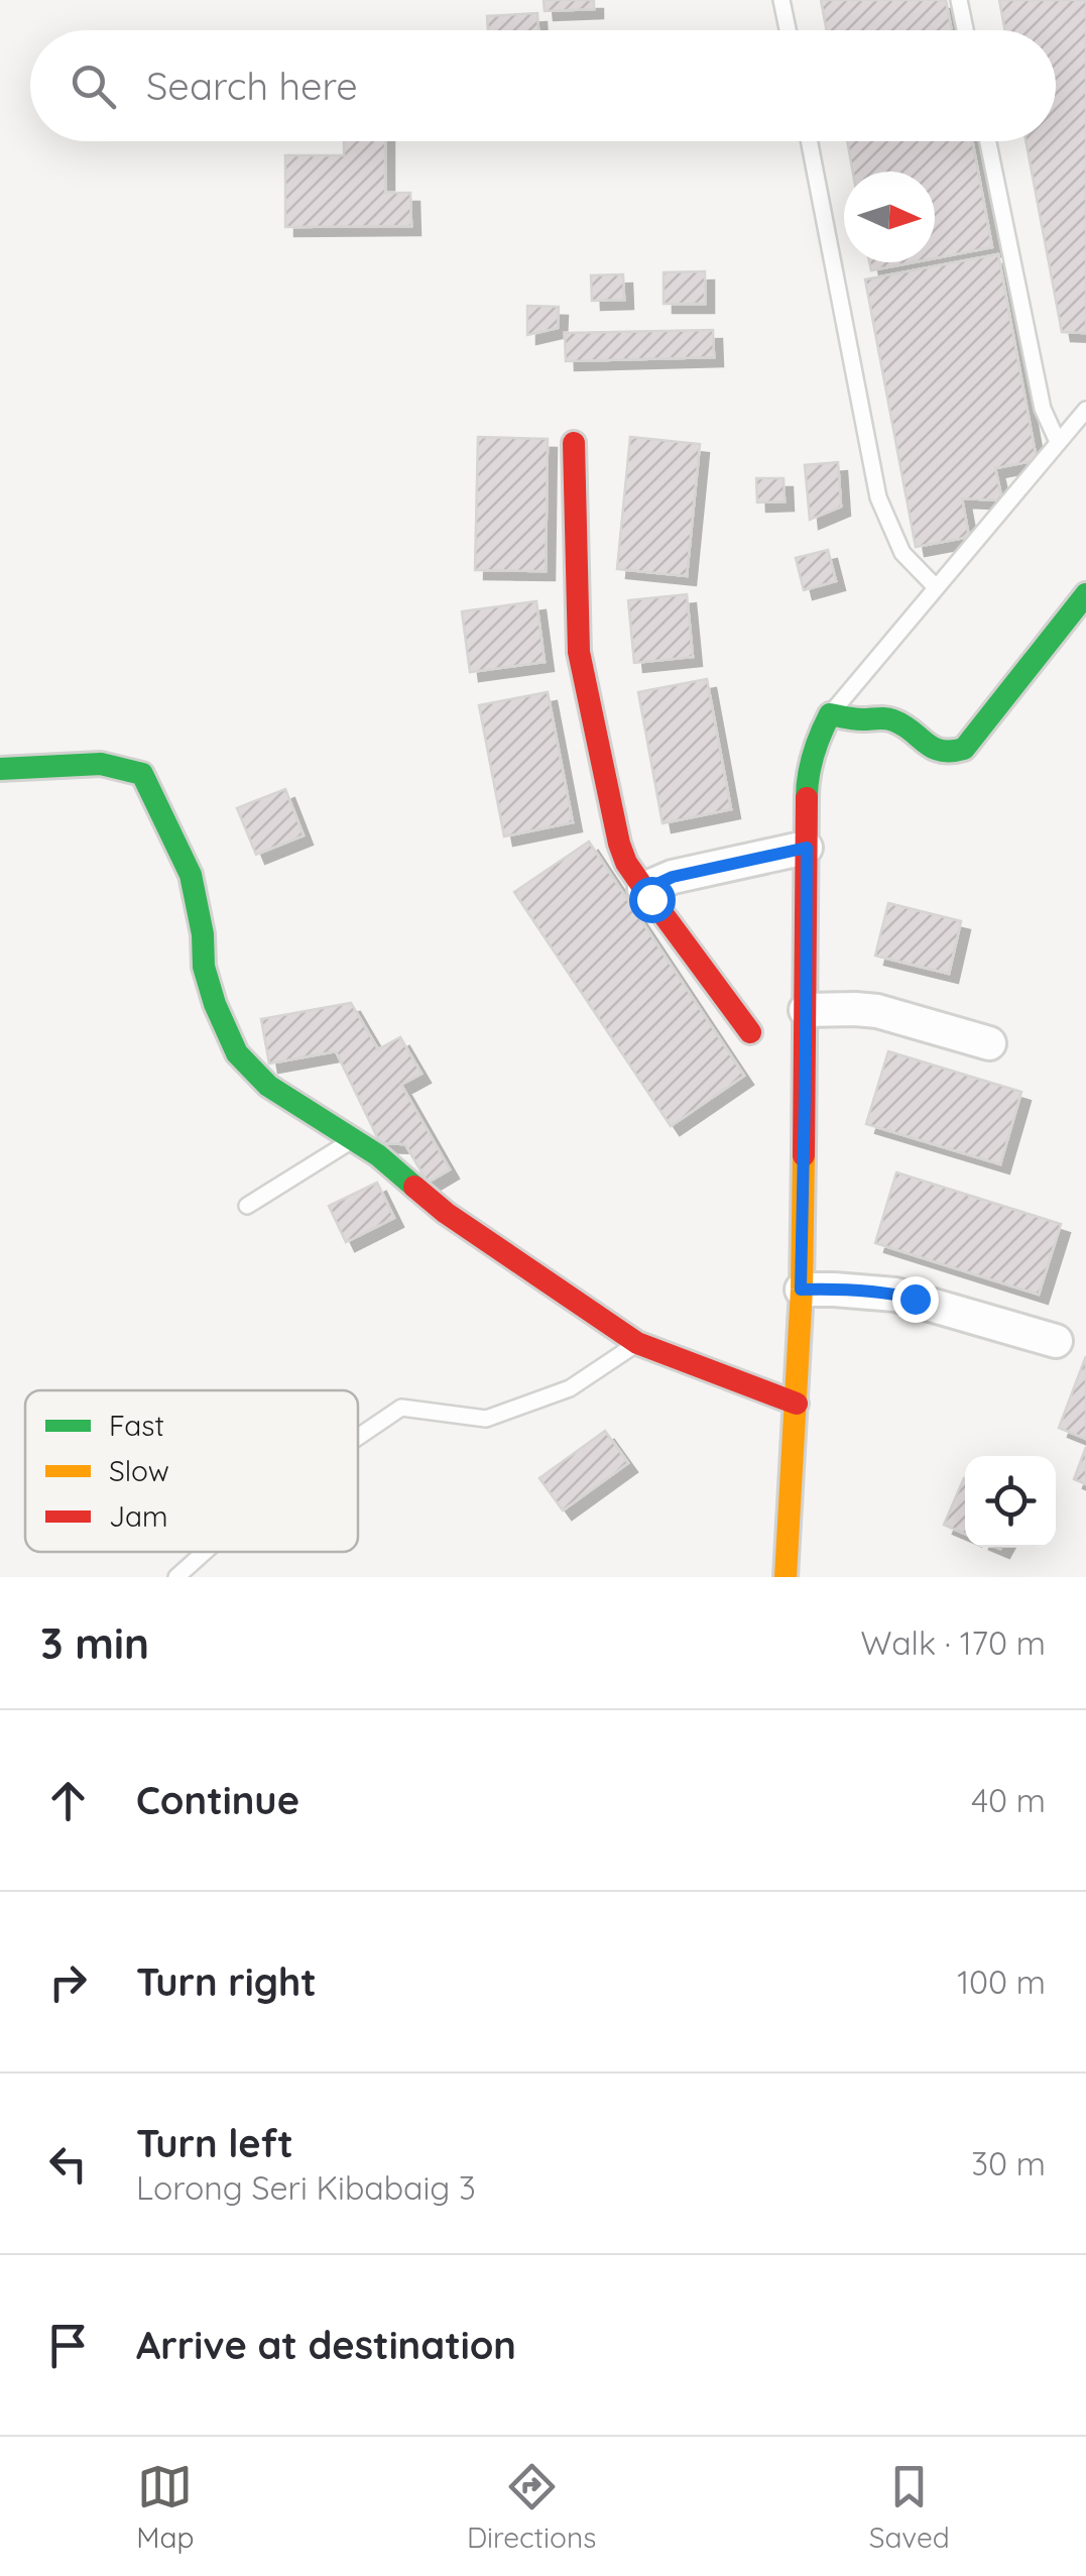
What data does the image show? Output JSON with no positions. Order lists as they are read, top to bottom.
{
  "legend": ["Fast", "Slow", "Jam"],
  "north": "right",
  "page": {
    "search": "Search here",
    "heading": ["3 min", "Walk · 170 m"],
    "list": [
      ["Continue", "40 m"],
      ["Turn right", "100 m"],
      ["Turn left", "Lorong Seri Kibabaig 3", "30 m"],
      "Arrive at destination"
    ],
    "nav": ["Map", "Directions", "Saved"]
  }
}
